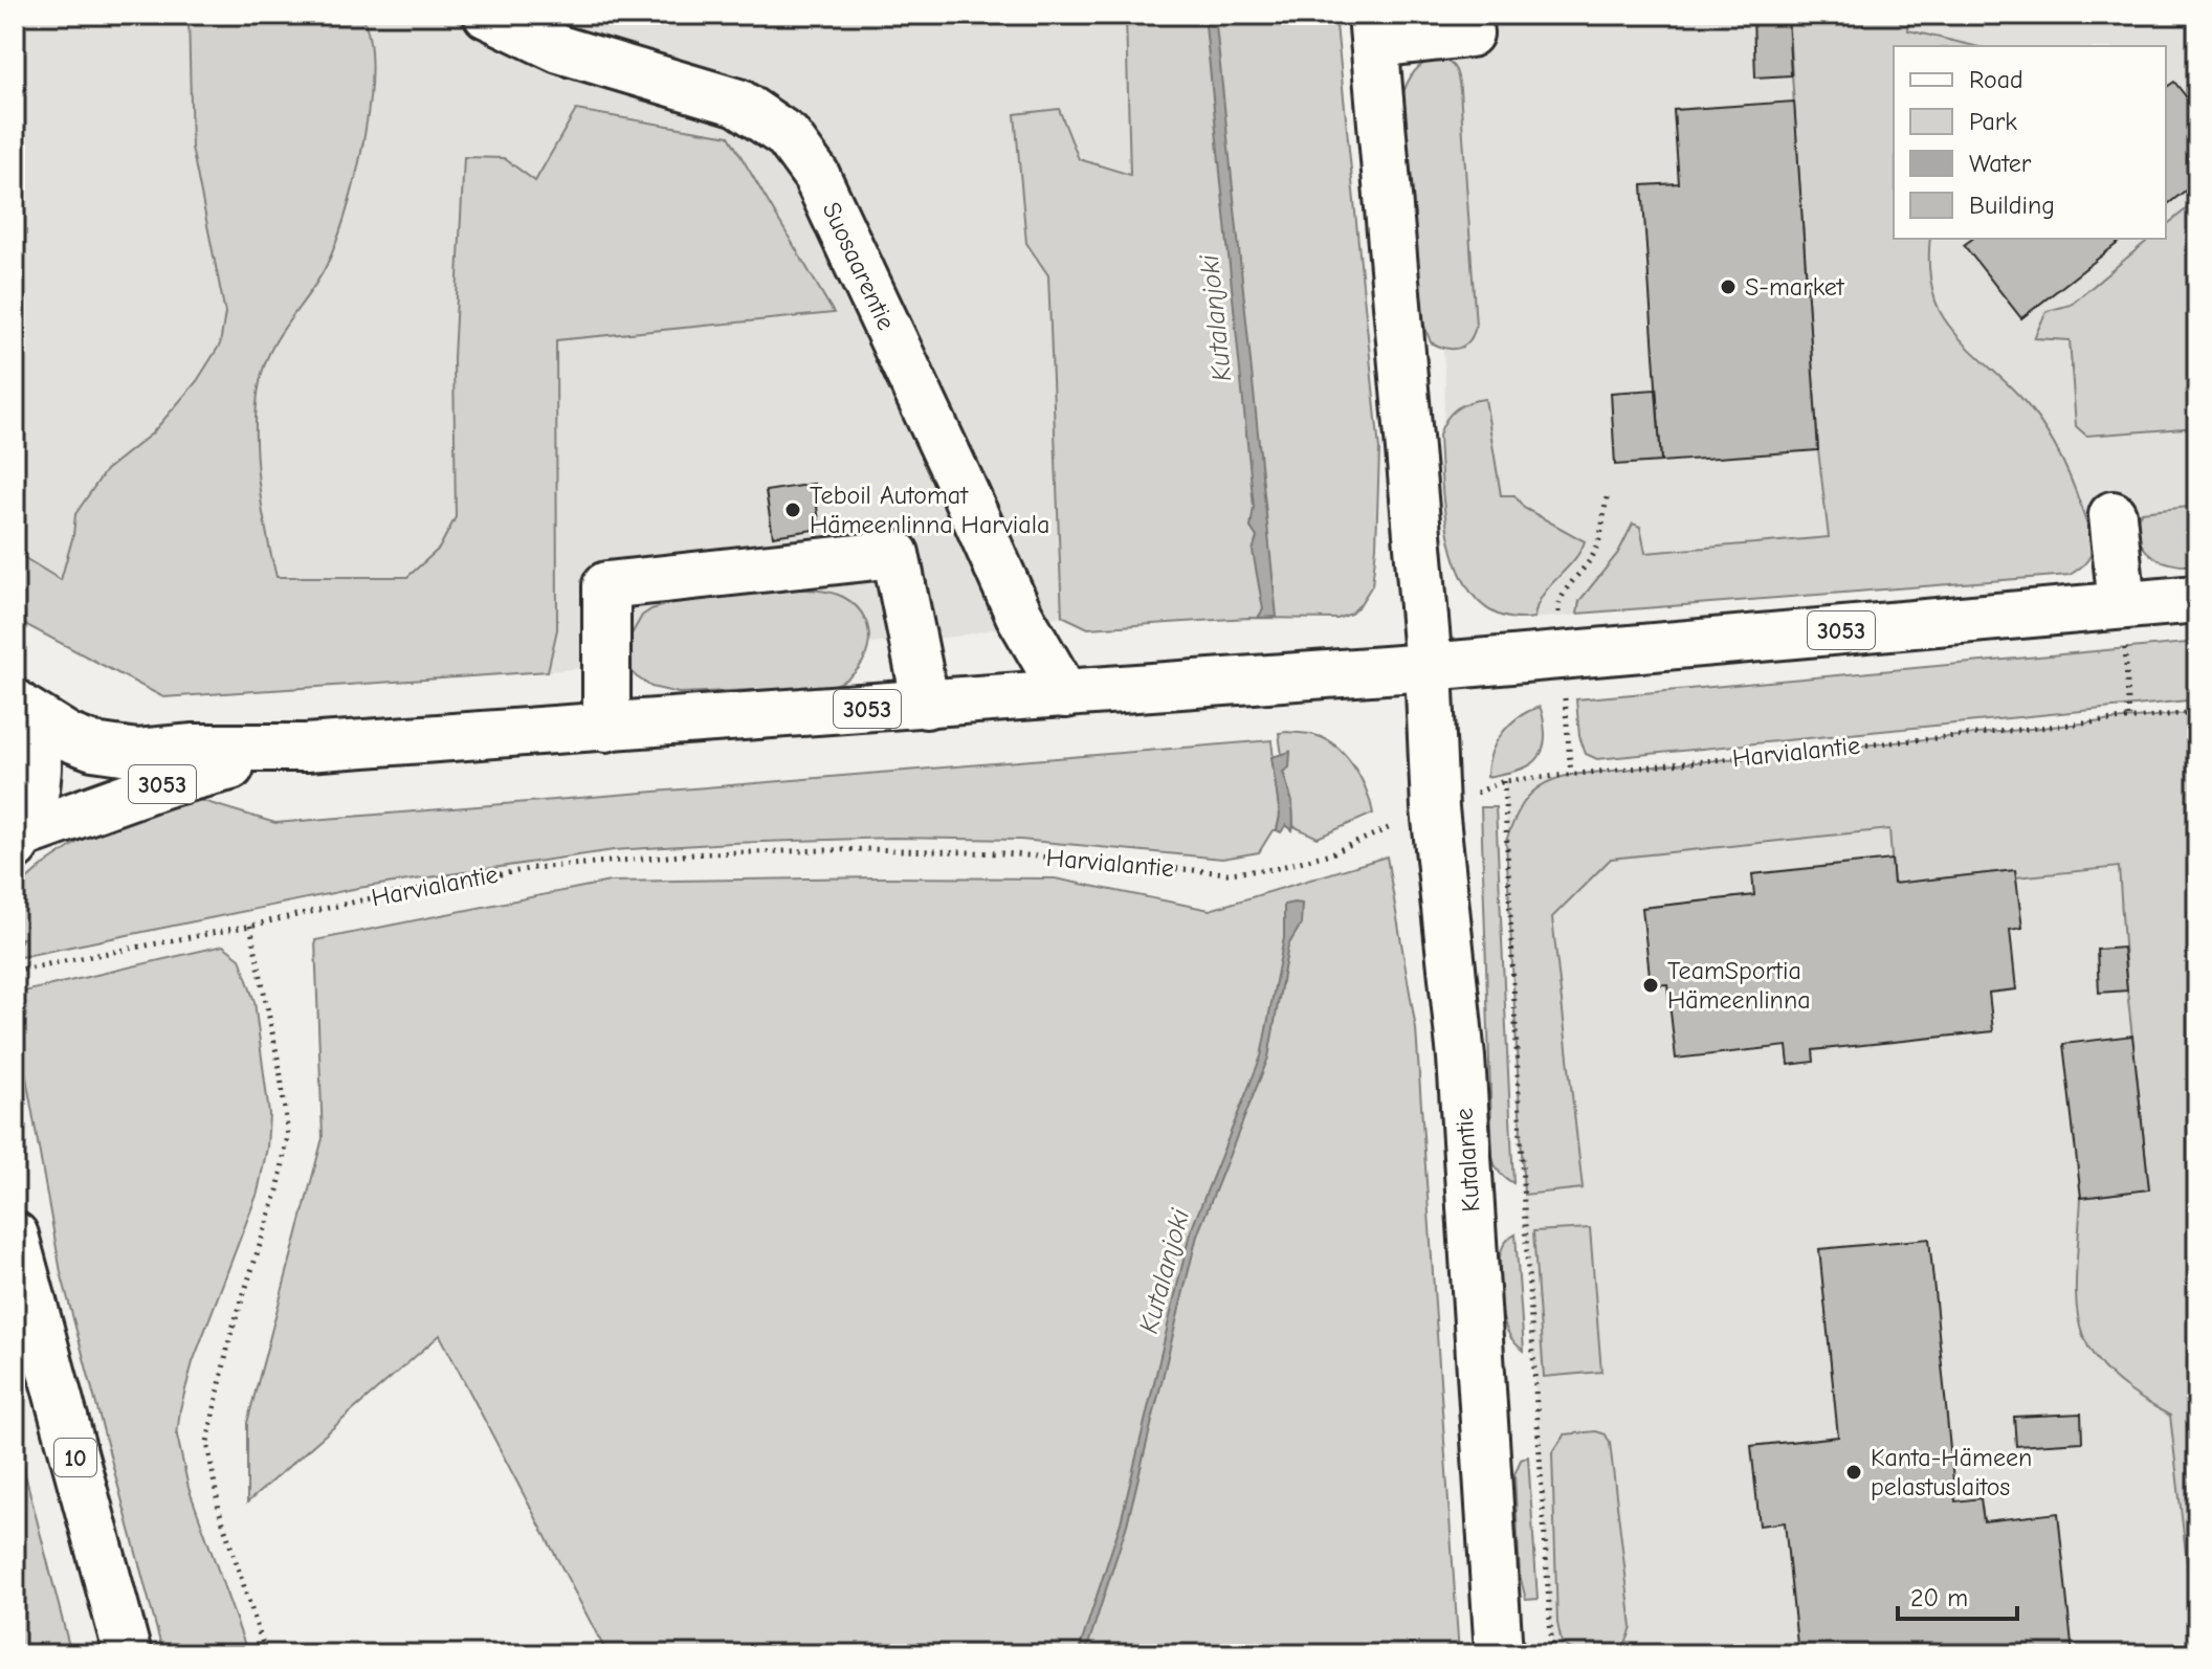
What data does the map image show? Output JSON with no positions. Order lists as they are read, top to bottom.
{
  "streets": {
    "main road": [
      "Suosaarentie",
      "3053",
      "Kutalantie",
      "10"
    ],
    "path": ["Harvialantie"]
  },
  "crossings": [
    ["Suosaarentie", "3053"],
    ["3053", "Kutalantie"],
    ["Harvialantie", "Kutalantie"]
  ],
  "water": ["Kutalanjoki"],
  "places": [
    "S-market",
    "Teboil Automat Hämeenlinna Harviala",
    "TeamSportia Hämeenlinna",
    "Kanta-Hämeen pelastuslaitos"
  ],
  "legend": [
    "Road",
    "Park",
    "Water",
    "Building"
  ],
  "scale_bar": "20 m"
}
